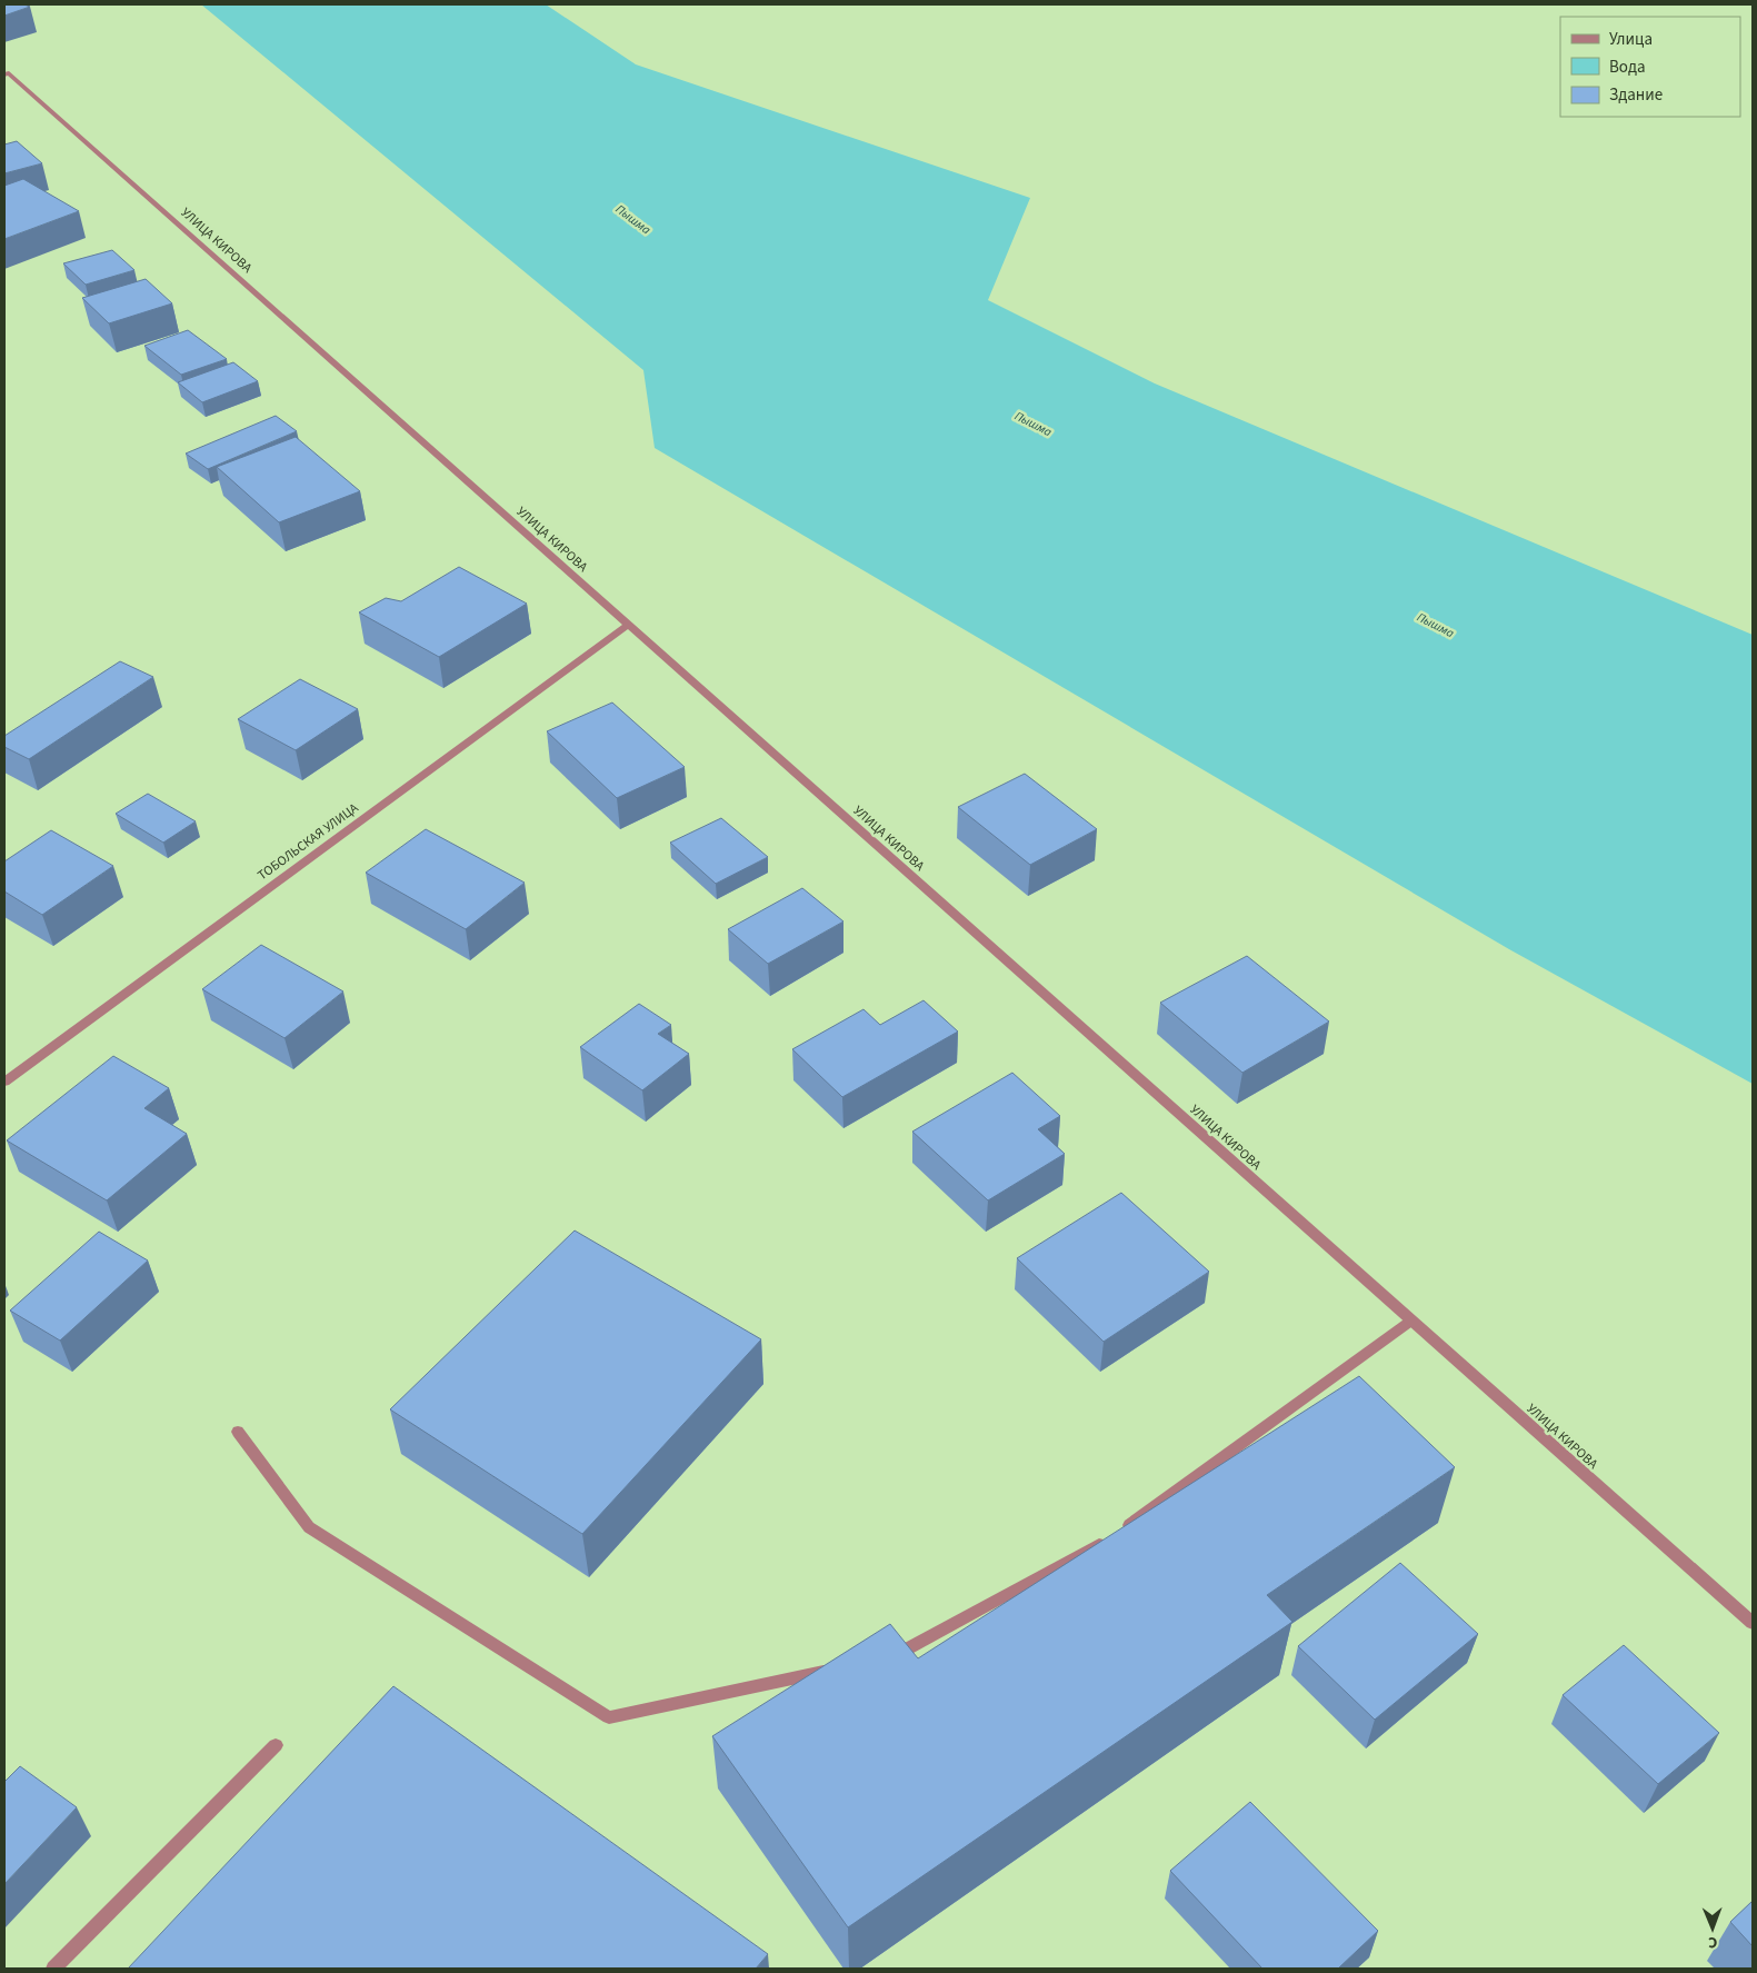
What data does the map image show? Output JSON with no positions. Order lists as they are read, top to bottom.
{
  "streets": {
    "street": ["УЛИЦА КИРОВА", "ТОБОЛЬСКАЯ УЛИЦА"]
  },
  "crossings": [
    ["УЛИЦА КИРОВА", "ТОБОЛЬСКАЯ УЛИЦА"]
  ],
  "water": ["Пышма"],
  "legend": ["Улица", "Вода", "Здание"],
  "north": "bottom"
}
